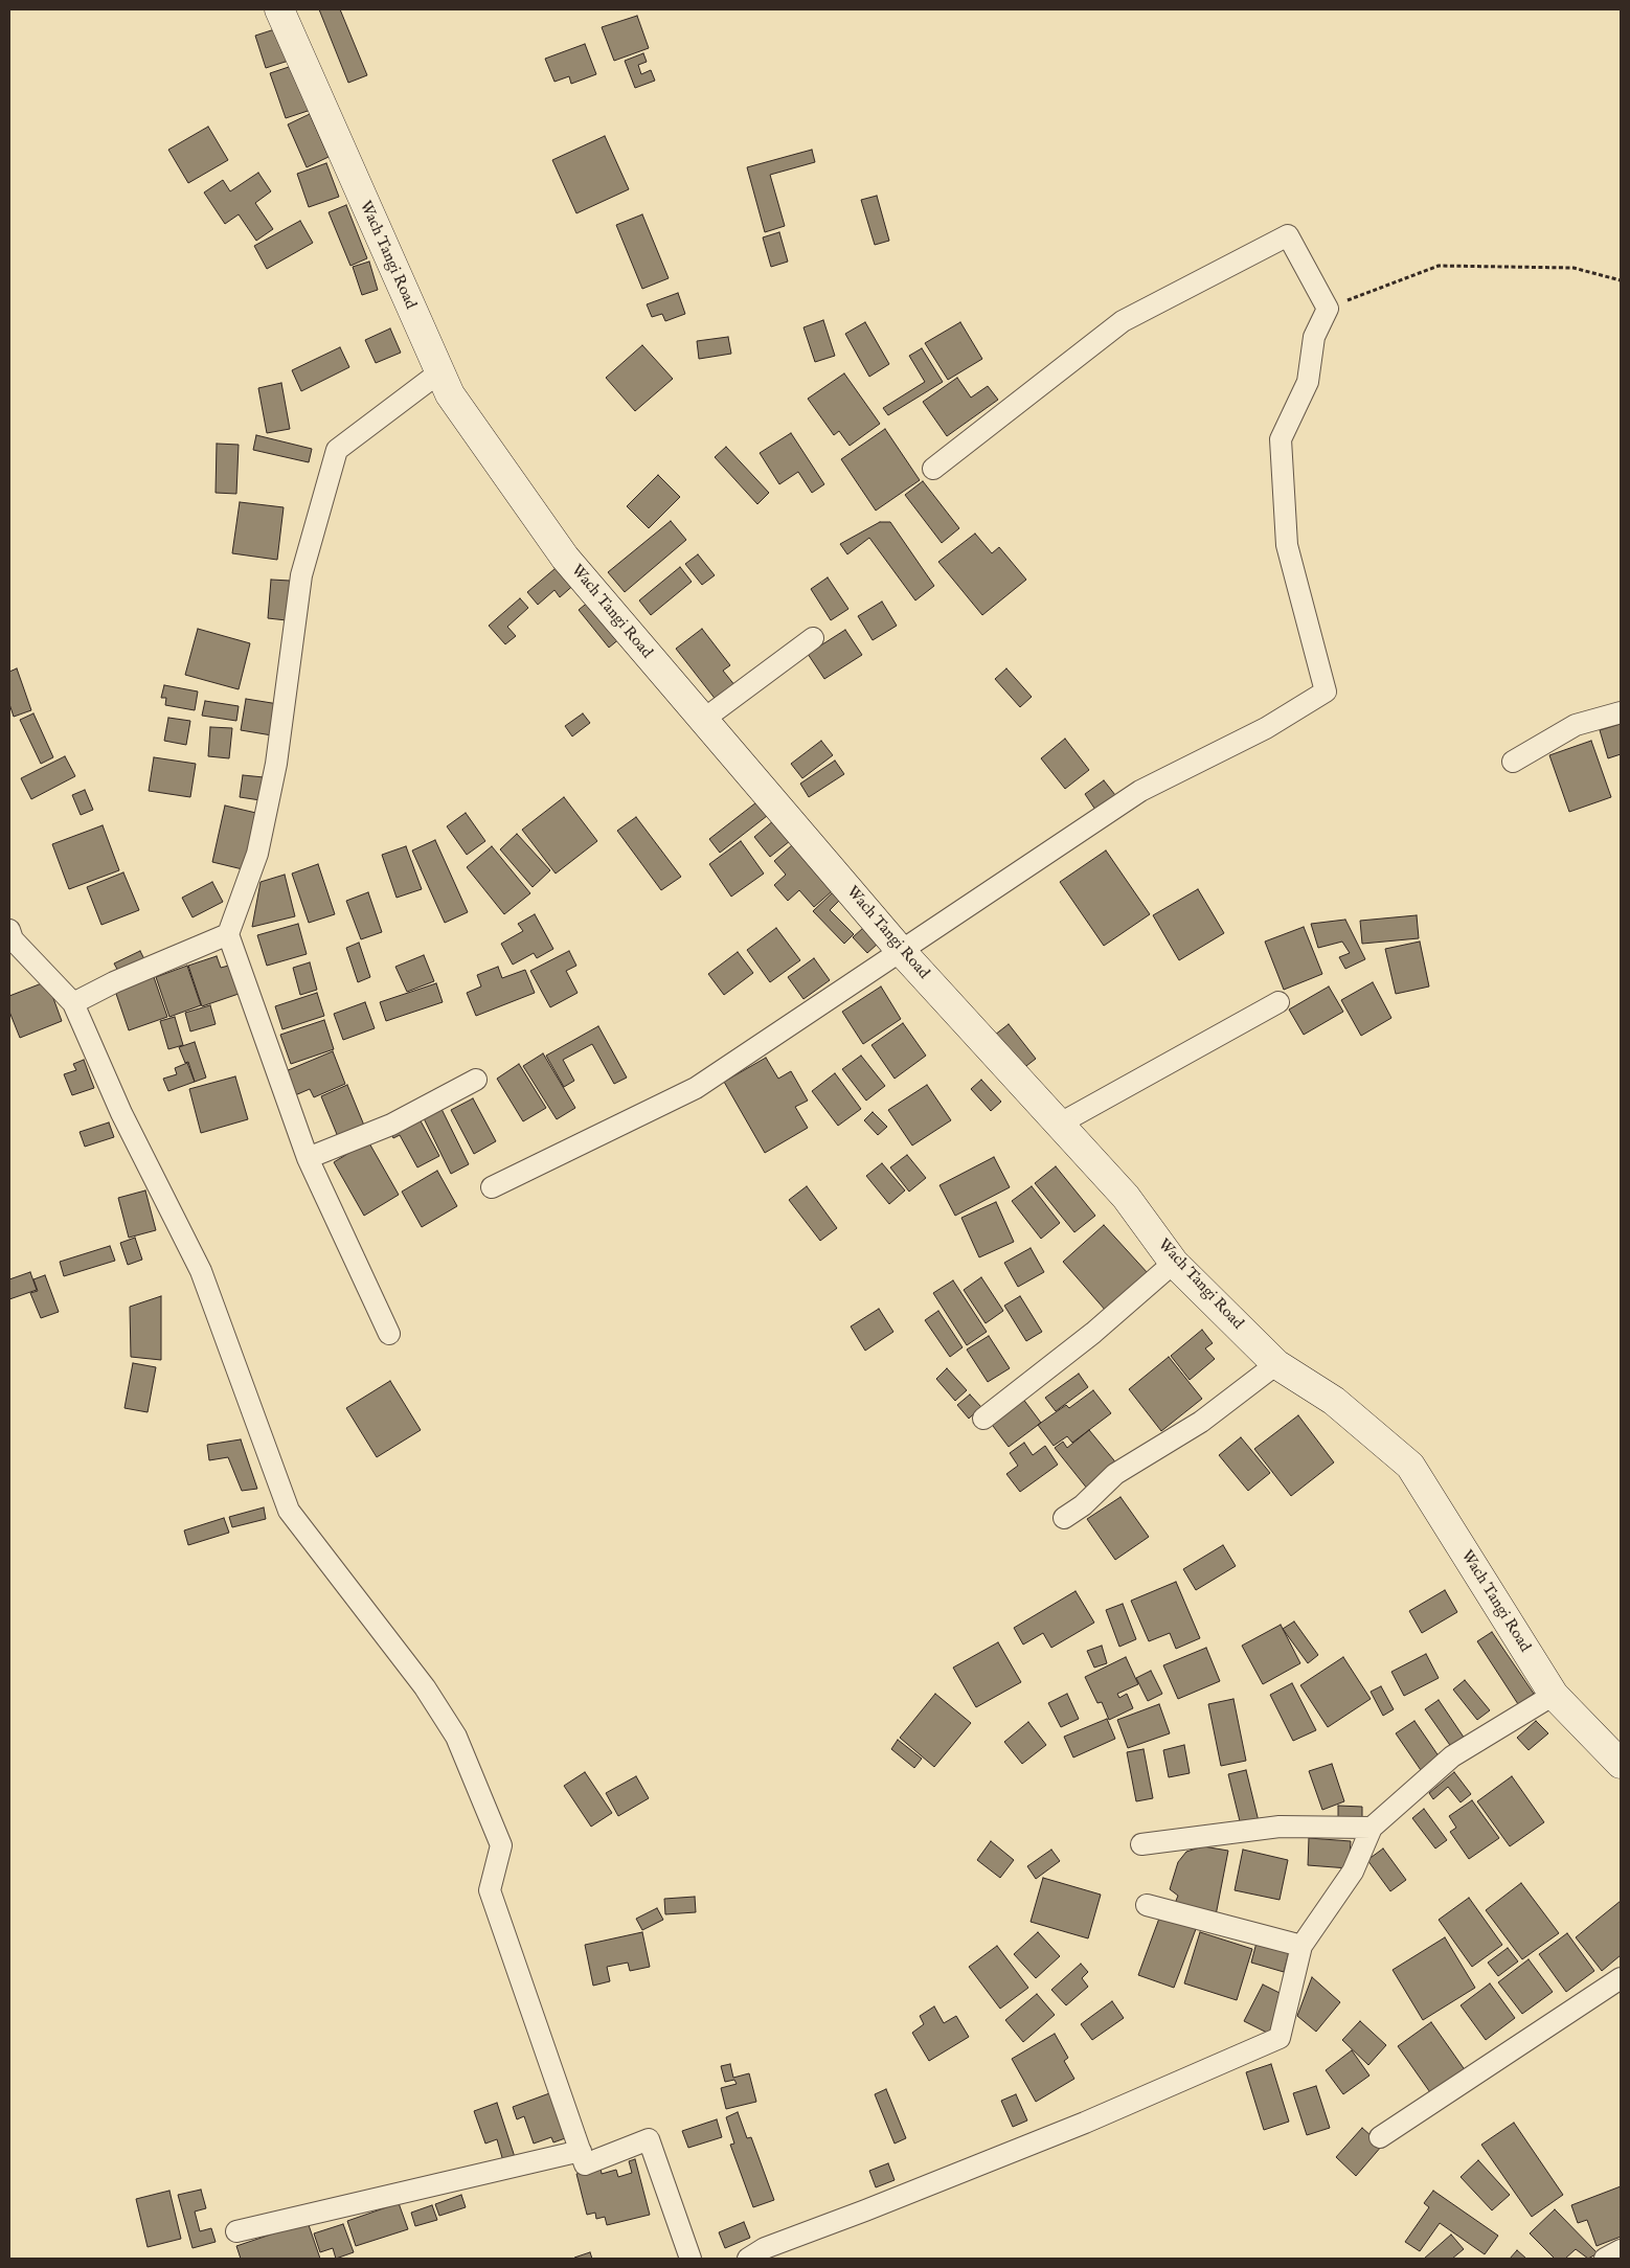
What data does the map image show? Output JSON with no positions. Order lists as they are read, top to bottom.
{
  "streets": {
    "main road": ["Wach Tangi Road"]
  }
}
